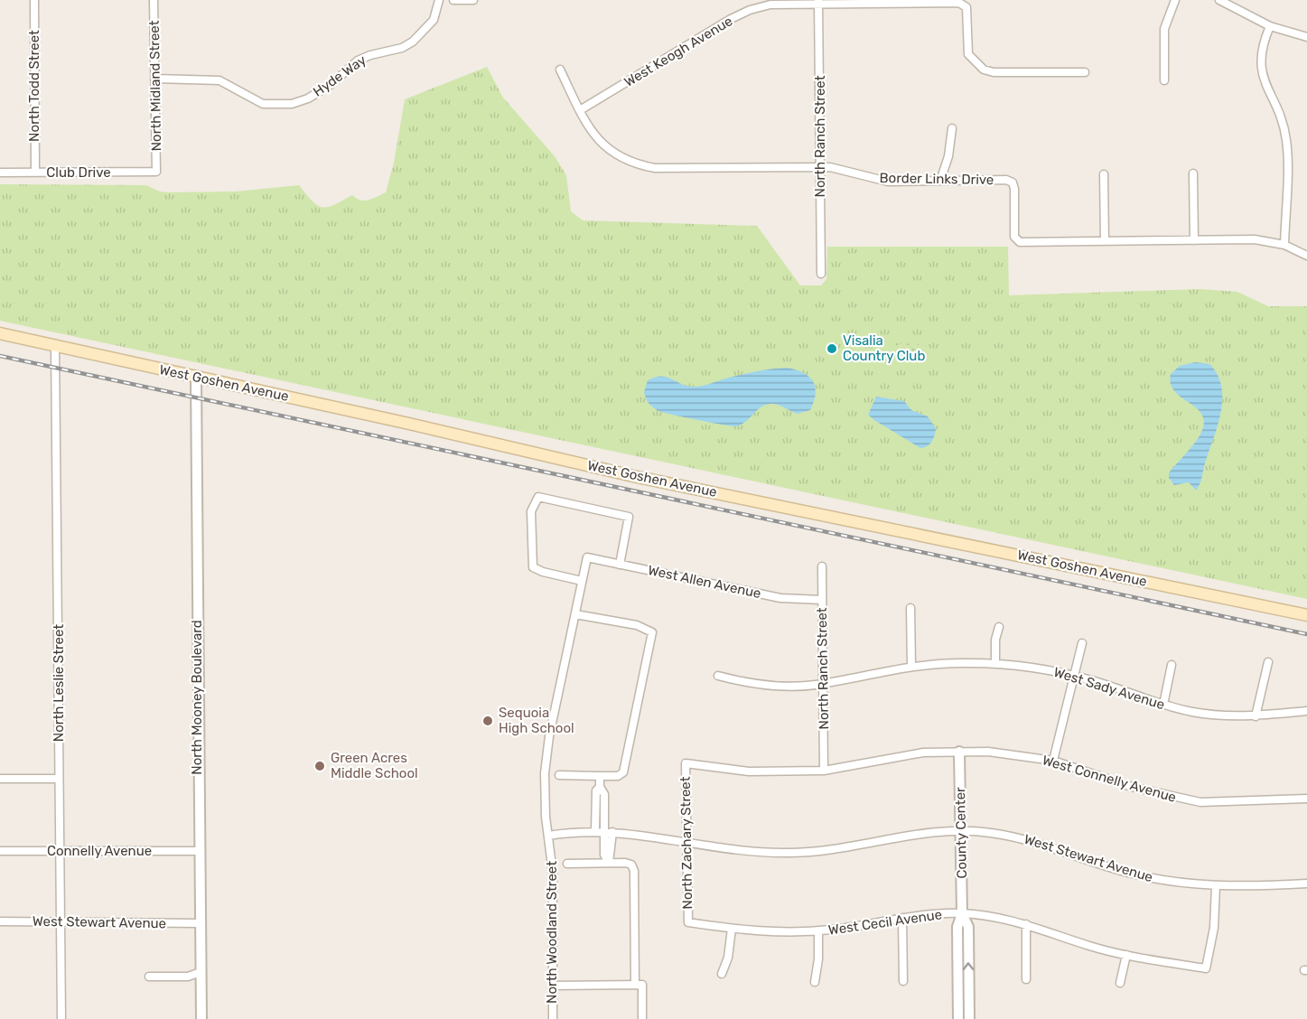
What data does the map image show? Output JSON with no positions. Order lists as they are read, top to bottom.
{
  "streets": {
    "main road": ["West Goshen Avenue"],
    "street": [
      "West Keogh Avenue",
      "Hyde Way",
      "North Todd Street",
      "North Midland Street",
      "North Ranch Street",
      "Club Drive",
      "Border Links Drive",
      "West Allen Avenue",
      "North Leslie Street",
      "West Sady Avenue",
      "North Mooney Boulevard",
      "West Connelly Avenue",
      "County Center",
      "North Zachary Street",
      "Connelly Avenue",
      "West Stewart Avenue",
      "West Cecil Avenue",
      "North Woodland Street"
    ]
  },
  "crossings": [
    ["West Keogh Avenue", "North Ranch Street"],
    ["West Keogh Avenue", "Border Links Drive"],
    ["Hyde Way", "North Midland Street"],
    ["North Todd Street", "Club Drive"],
    ["North Midland Street", "Club Drive"],
    ["North Ranch Street", "Border Links Drive"],
    ["North Ranch Street", "West Allen Avenue"],
    ["North Ranch Street", "West Sady Avenue"],
    ["North Ranch Street", "West Connelly Avenue"],
    ["West Goshen Avenue", "North Leslie Street"],
    ["West Goshen Avenue", "North Mooney Boulevard"],
    ["West Allen Avenue", "North Woodland Street"],
    ["North Leslie Street", "Connelly Avenue"],
    ["North Leslie Street", "West Stewart Avenue"],
    ["North Mooney Boulevard", "Connelly Avenue"],
    ["North Mooney Boulevard", "West Stewart Avenue"],
    ["West Connelly Avenue", "County Center"],
    ["West Connelly Avenue", "North Zachary Street"],
    ["County Center", "West Stewart Avenue"],
    ["County Center", "West Cecil Avenue"],
    ["North Zachary Street", "West Stewart Avenue"],
    ["North Zachary Street", "West Cecil Avenue"],
    ["West Stewart Avenue", "West Cecil Avenue"],
    ["West Stewart Avenue", "North Woodland Street"]
  ],
  "places": ["Visalia Country Club", "Sequoia High School", "Green Acres Middle School"]
}
